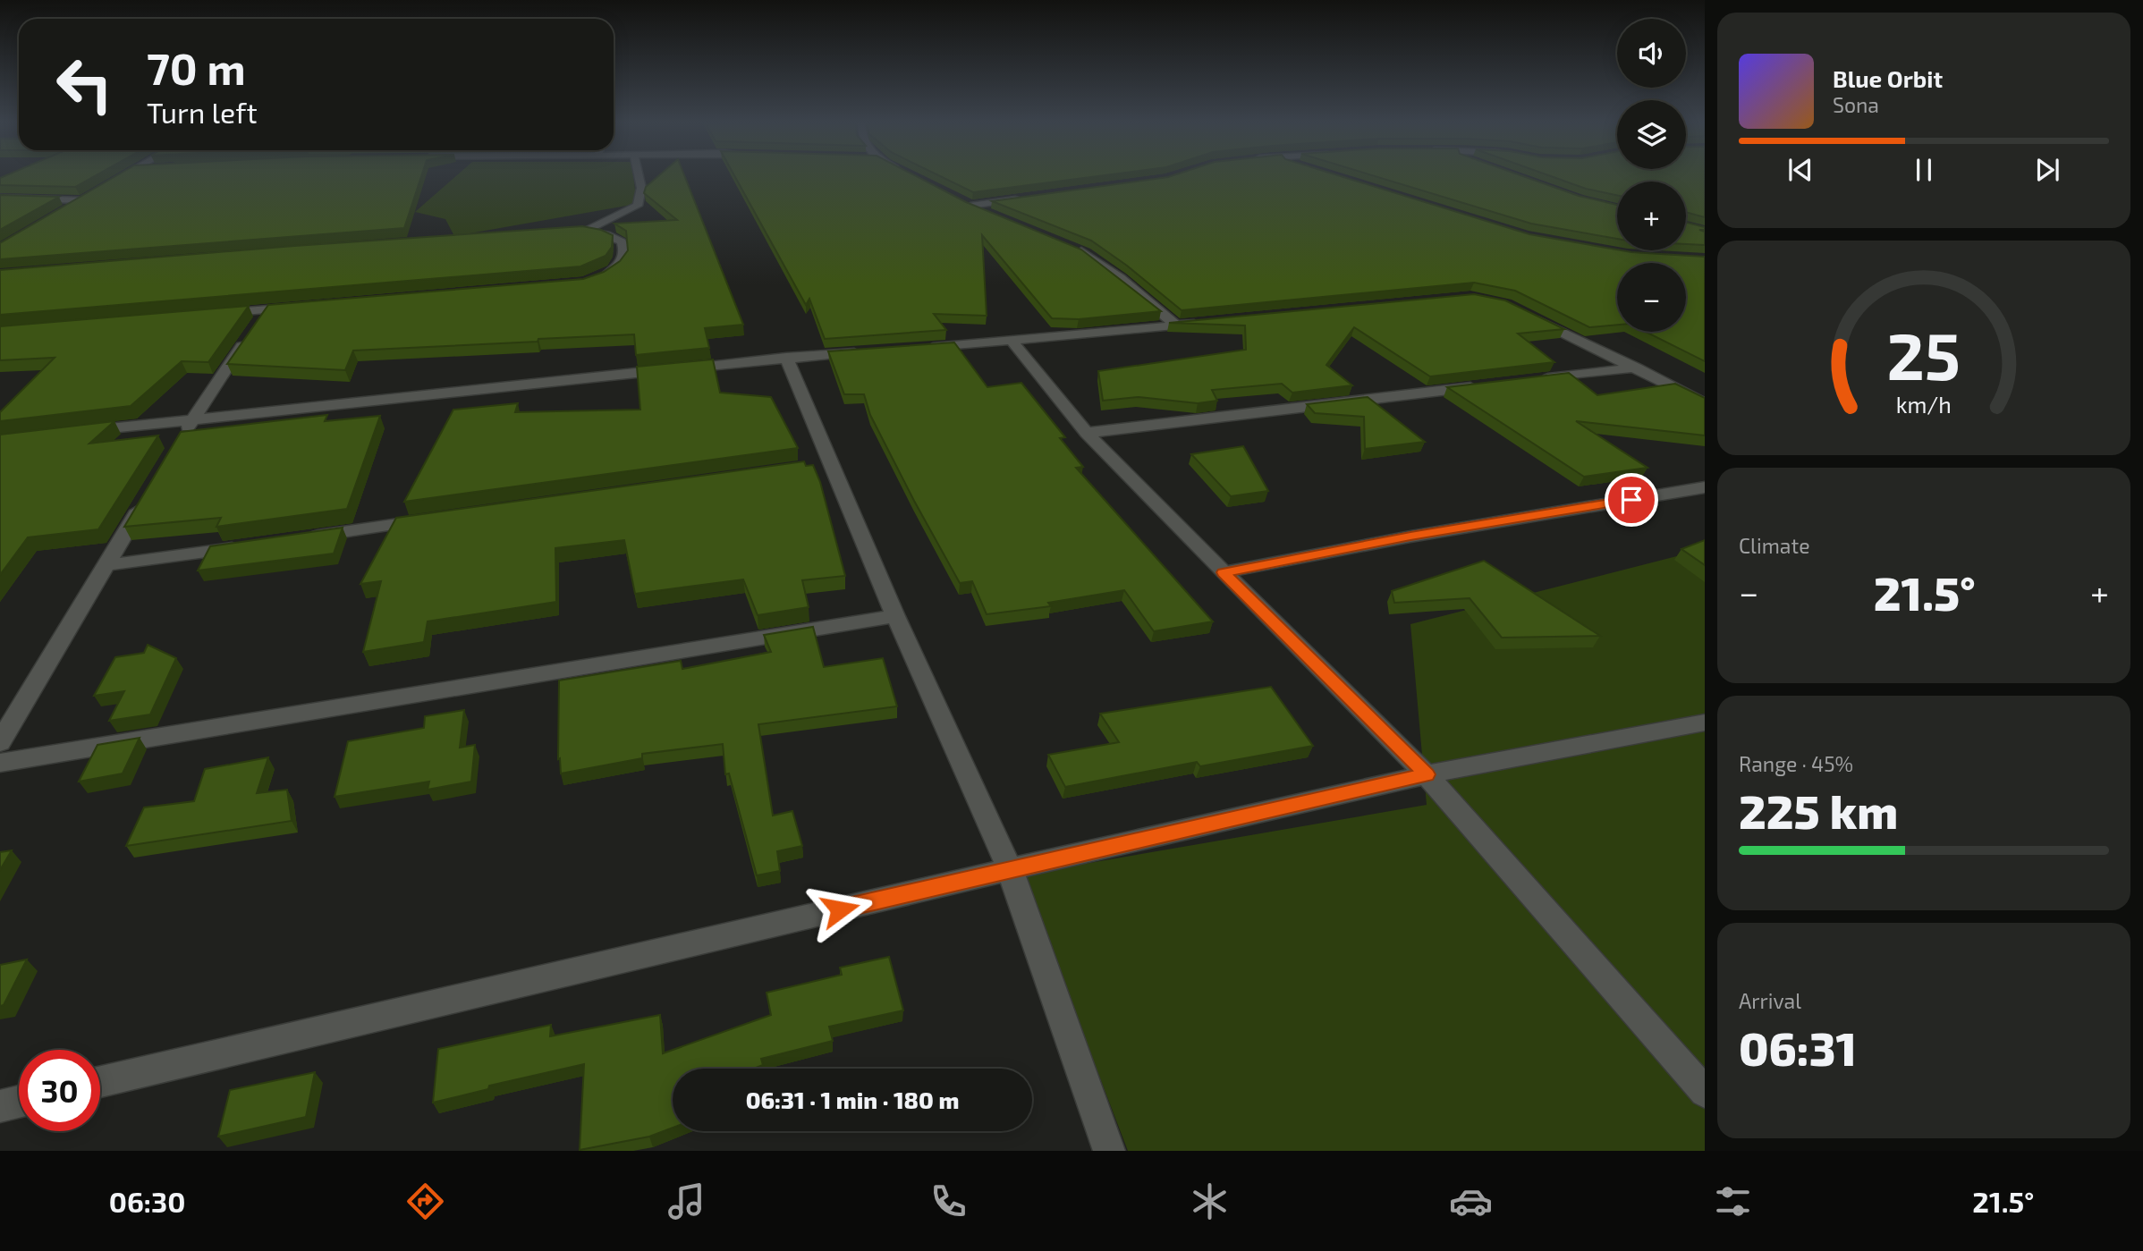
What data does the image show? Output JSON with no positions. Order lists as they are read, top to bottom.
{
  "page": {
    "map_buttons": ["+", "−"],
    "turn": ["70 m", "Turn left"],
    "song": ["Blue Orbit", "Sona"],
    "tile": [
      "Climate",
      ["Range · 45%", "225 km"],
      ["Arrival", "06:31"]
    ],
    "heat": ["−", "21.5°", "+"],
    "limit": "30",
    "trip": "06:31 · 1 min · 180 m",
    "tabs": ["06:30", "21.5°"],
    "gauge": ["25", "km/h"]
  }
}
